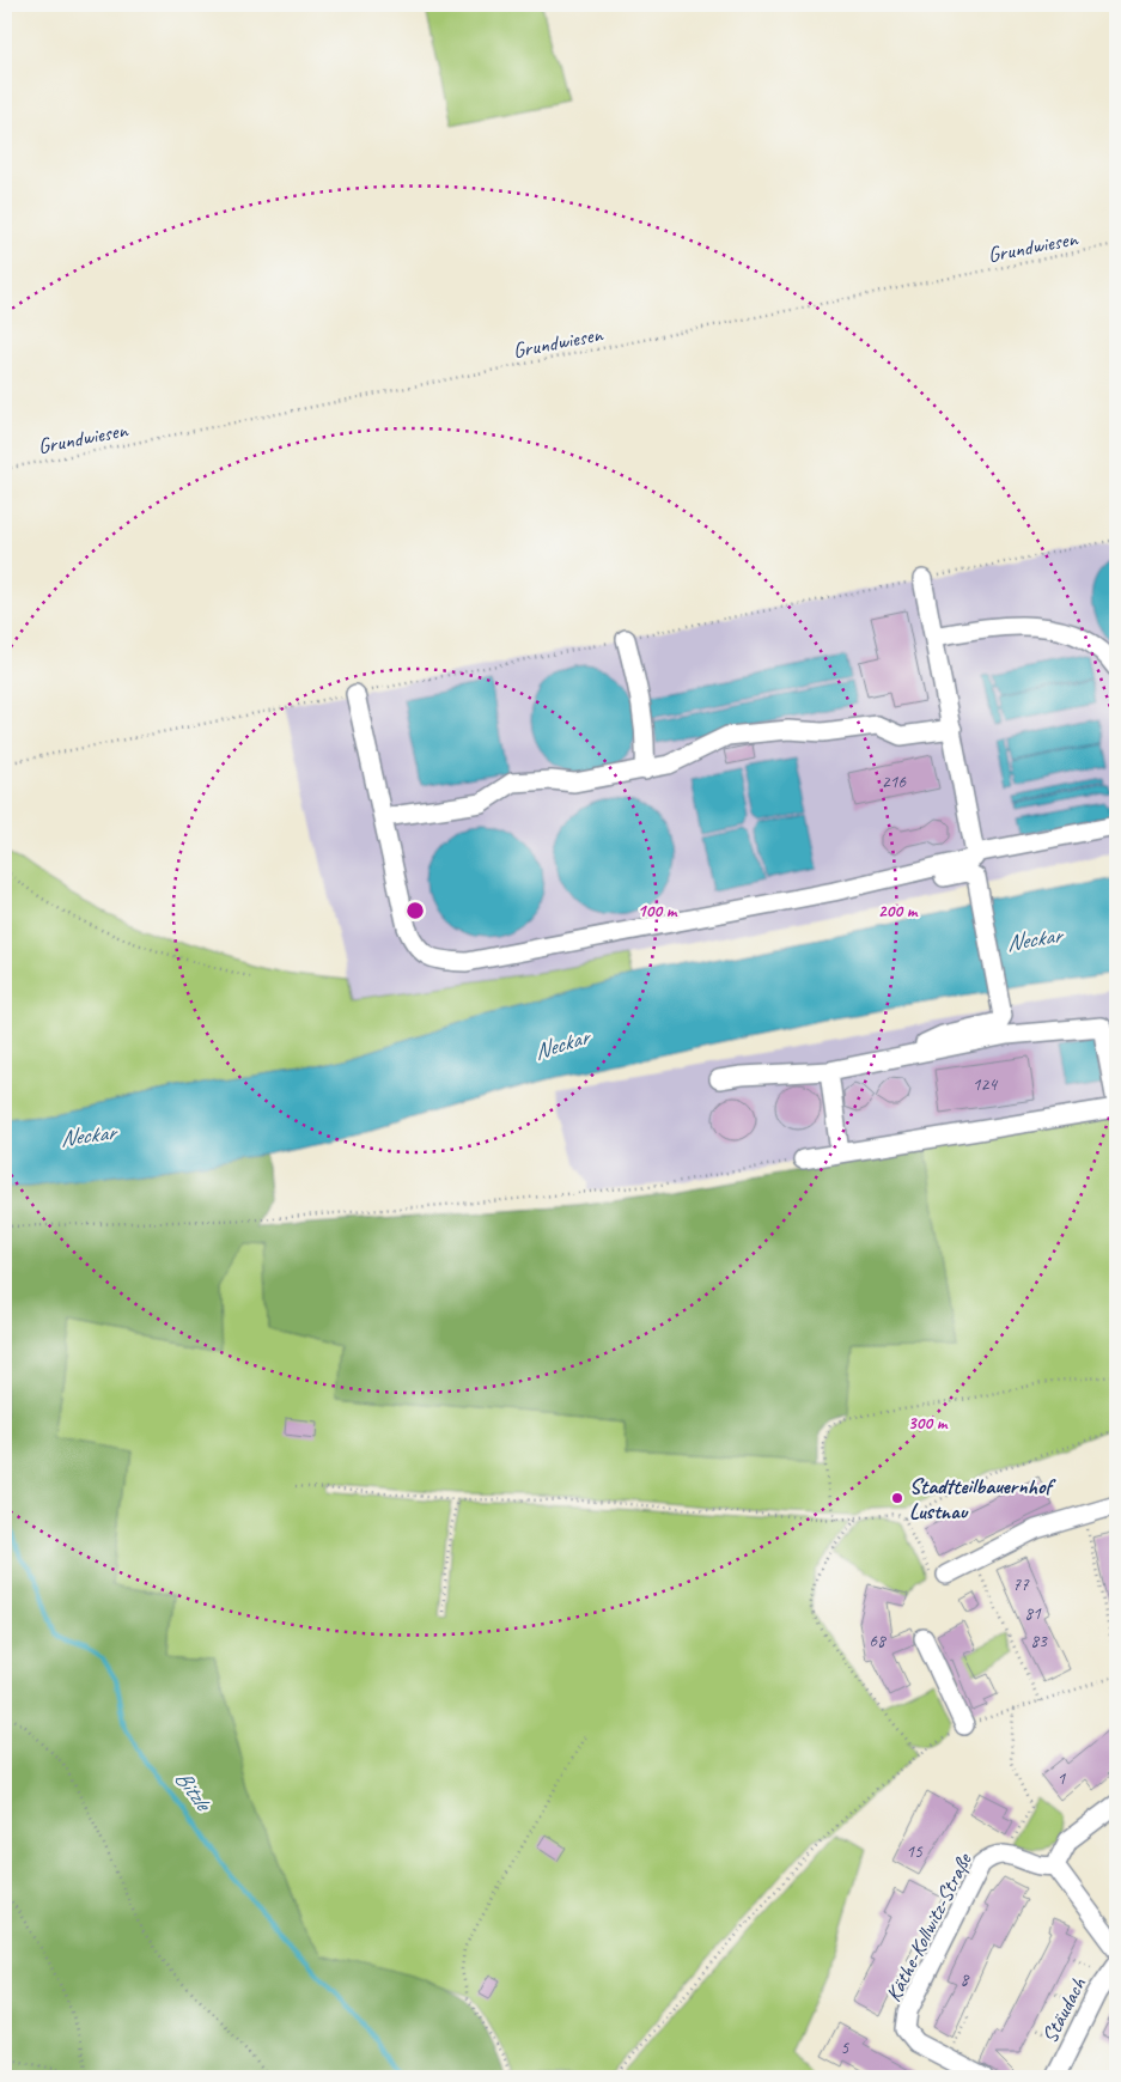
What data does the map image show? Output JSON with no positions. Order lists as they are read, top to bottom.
{
  "streets": {
    "street": ["Käthe-Kollwitz-Straße", "Stäudach"],
    "path": ["Grundwiesen"]
  },
  "water": ["Neckar", "Bitzle"],
  "places": ["Stadtteilbauernhof Lustnau"],
  "house_numbers": [
    "216",
    "124",
    "77",
    "81",
    "68",
    "83",
    "1",
    "15",
    "8",
    "5"
  ],
  "rings": ["100 m", "200 m", "300 m"]
}
